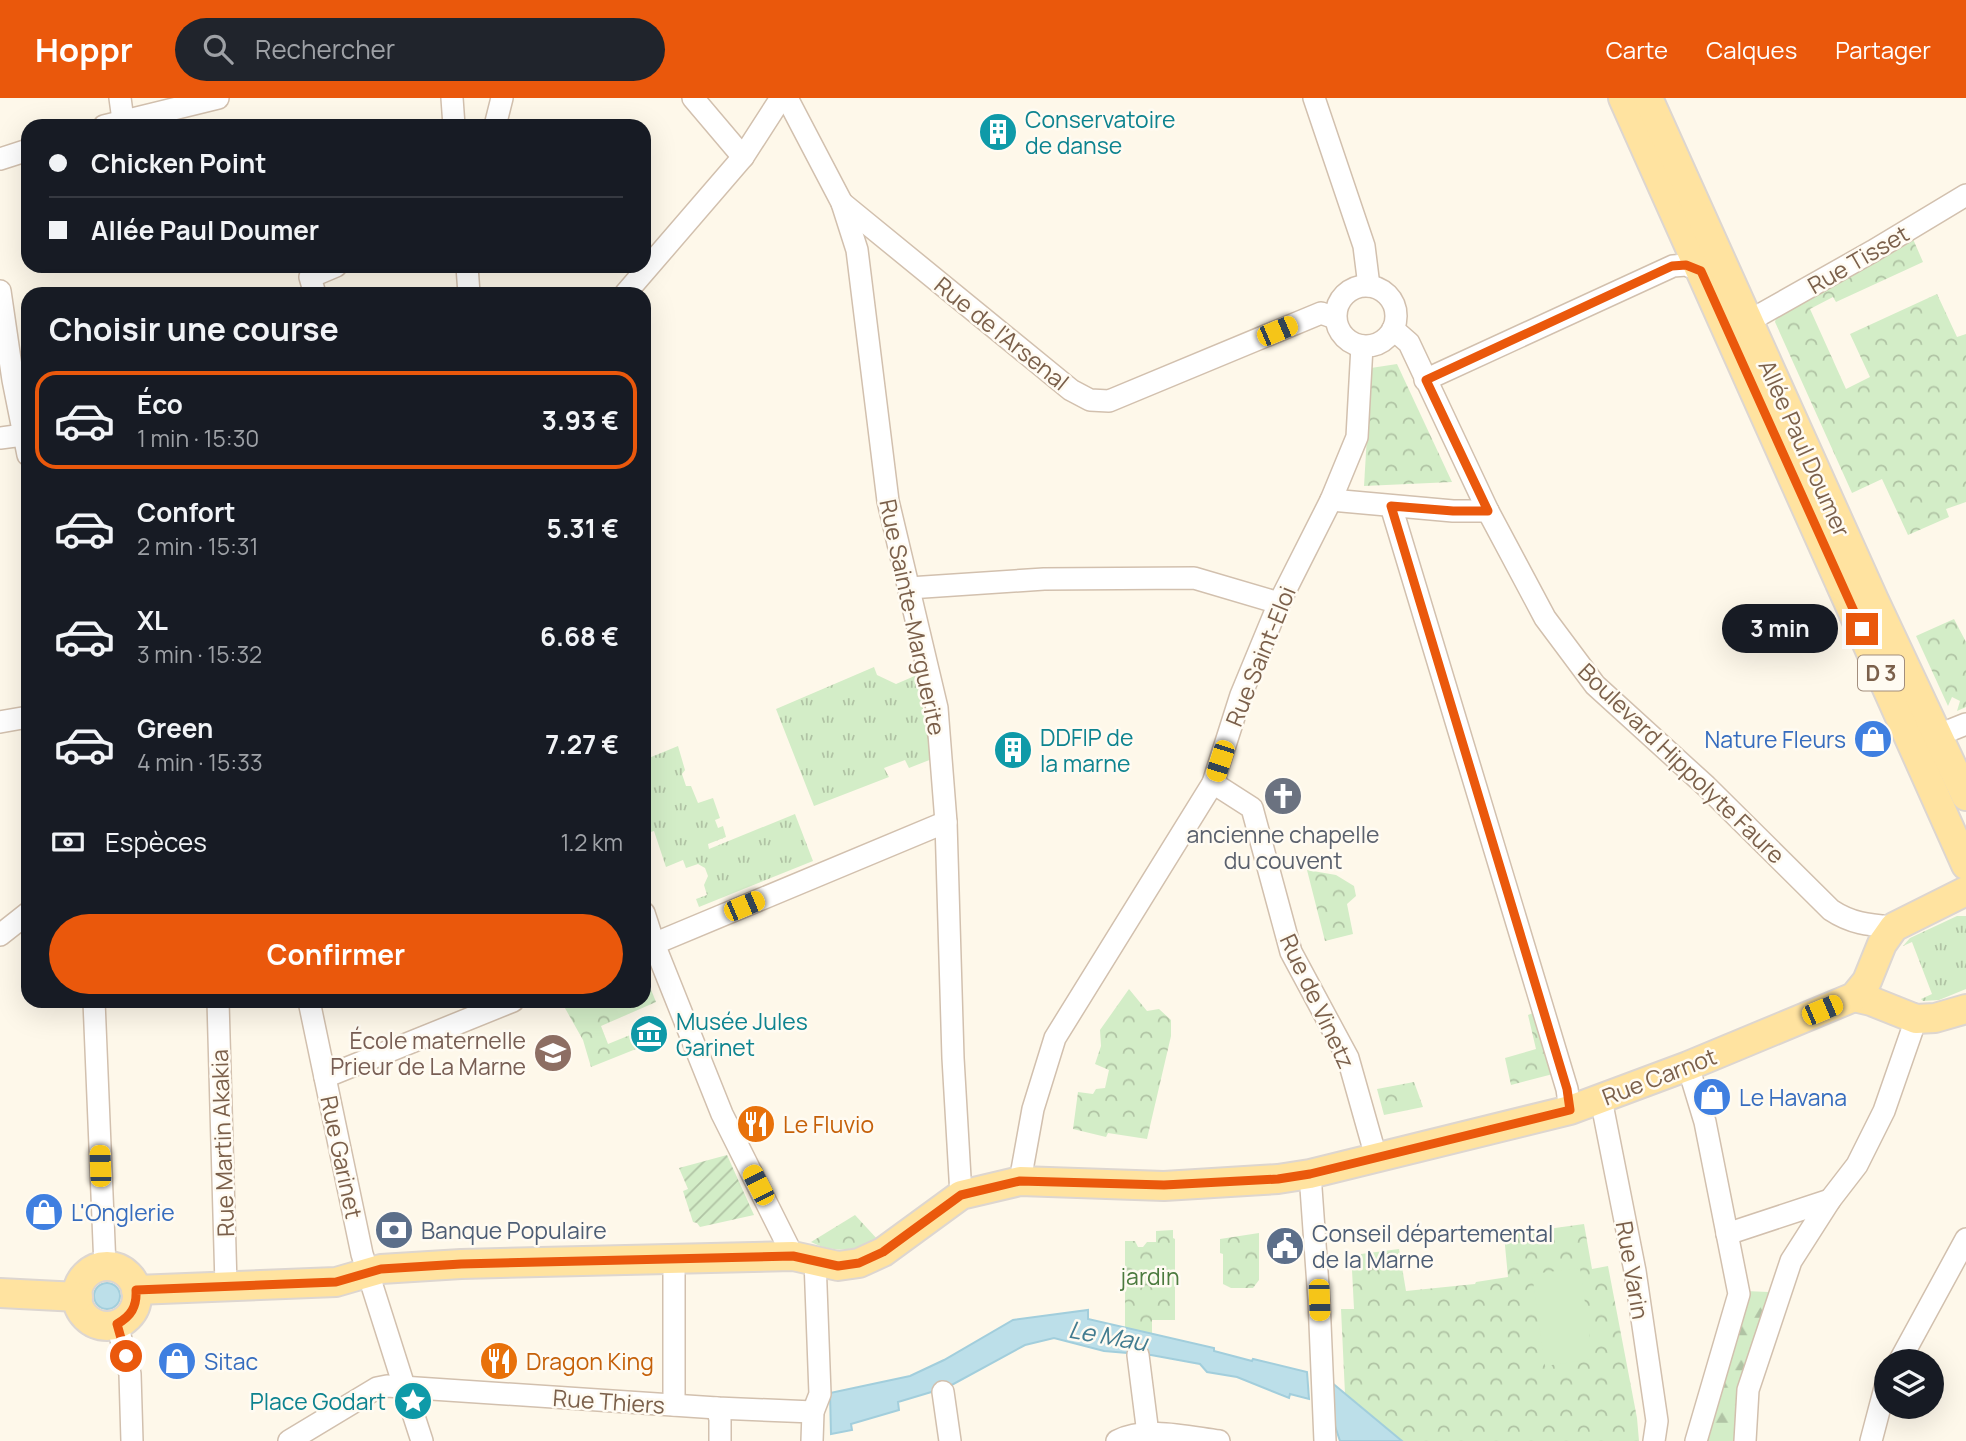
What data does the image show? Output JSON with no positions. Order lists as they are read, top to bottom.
{
  "streets": {
    "main road": ["Allée Paul Doumer", "D 3", "Rue Carnot"],
    "street": [
      "Rue Tisset",
      "Rue de l'Arsenal",
      "Rue Sainte-Marguerite",
      "Rue Saint-Eloi",
      "Boulevard Hippolyte Faure",
      "Rue de Vinetz",
      "Rue Martin Akakia",
      "Rue Garinet",
      "Rue Varin",
      "Rue Thiers"
    ]
  },
  "crossings": [
    ["Rue Tisset", "Allée Paul Doumer"],
    ["Rue de l'Arsenal", "Rue Sainte-Marguerite"],
    ["Rue de l'Arsenal", "Rue Saint-Eloi"],
    ["Rue de l'Arsenal", "Boulevard Hippolyte Faure"],
    ["Allée Paul Doumer", "D 3"],
    ["Rue Sainte-Marguerite", "Rue Carnot"],
    ["Rue Saint-Eloi", "Boulevard Hippolyte Faure"],
    ["Rue Saint-Eloi", "Rue de Vinetz"],
    ["Rue Saint-Eloi", "Rue Carnot"],
    ["Rue de Vinetz", "Rue Carnot"],
    ["Rue Carnot", "Rue Martin Akakia"],
    ["Rue Carnot", "Rue Garinet"],
    ["Rue Carnot", "Rue Varin"],
    ["Rue Garinet", "Rue Thiers"]
  ],
  "water": ["Le Mau"],
  "parks": ["jardin"],
  "places": {
    "building": ["Conservatoire de danse", "DDFIP de la marne"],
    "shop": [
      "Nature Fleurs",
      "Le Havana",
      "L'Onglerie",
      "Sitac"
    ],
    "church": ["ancienne chapelle du couvent"],
    "museum": ["Musée Jules Garinet"],
    "school or university": ["École maternelle Prieur de La Marne"],
    "restaurant": ["Le Fluvio", "Dragon King"],
    "bank": ["Banque Populaire"],
    "public building": ["Conseil départemental de la Marne"],
    "place": ["Place Godart"]
  },
  "page": {
    "header": "Hoppr",
    "search": "Rechercher",
    "nav": ["Carte", "Calques", "Partager"],
    "banner": ["Chicken Point", "Allée Paul Doumer"],
    "heading": "Choisir une course",
    "list": [
      {
        "name": "Éco",
        "note": "1 min · 15:30",
        "value": "3.93 €"
      },
      {
        "name": "Confort",
        "note": "2 min · 15:31",
        "value": "5.31 €"
      },
      {
        "name": "XL",
        "note": "3 min · 15:32",
        "value": "6.68 €"
      },
      {
        "name": "Green",
        "note": "4 min · 15:33",
        "value": "7.27 €"
      }
    ],
    "bubble": "3 min",
    "pay": ["Espèces", "1.2 km"],
    "buttons": "Confirmer"
  }
}
